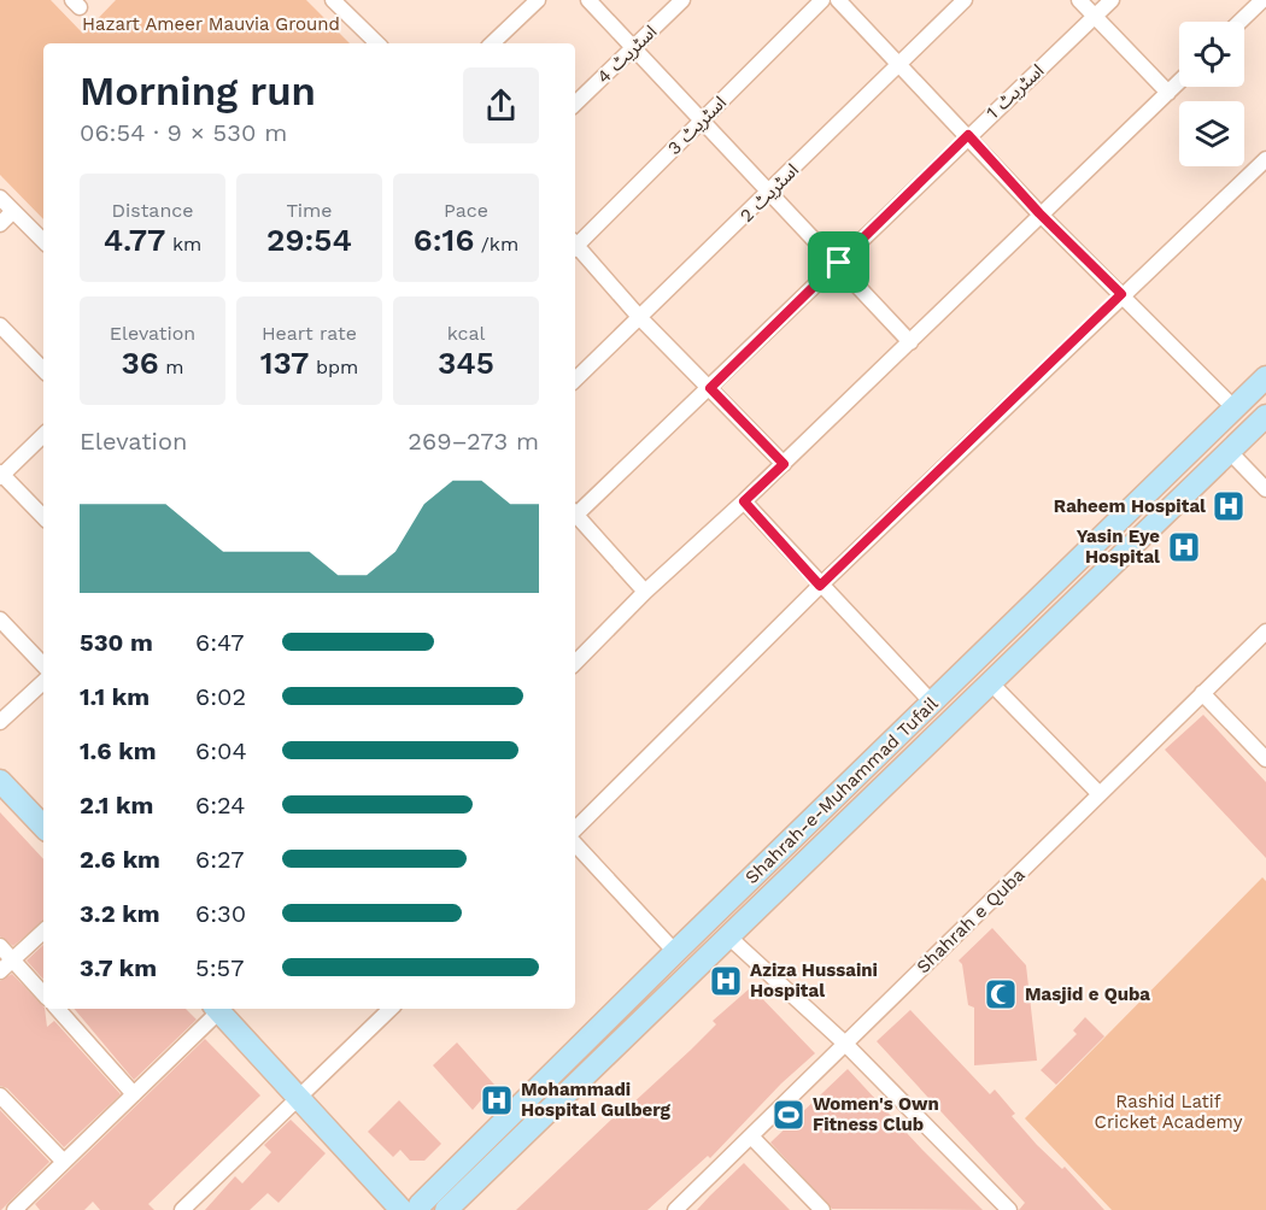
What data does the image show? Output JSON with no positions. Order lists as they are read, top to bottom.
{
  "streets": {
    "main road": ["Shahrah-e-Muhammad Tufail"],
    "street": [
      "اسٹریٹ 4",
      "اسٹریٹ 1",
      "اسٹریٹ 3",
      "اسٹریٹ 2",
      "Shahrah e Quba"
    ]
  },
  "parks": ["Hazart Ameer Mauvia Ground", "Rashid Latif Cricket Academy"],
  "places": {
    "hospital": [
      "Raheem Hospital",
      "Yasin Eye Hospital",
      "Aziza Hussaini Hospital",
      "Mohammadi Hospital Gulberg"
    ],
    "mosque": ["Masjid e Quba"],
    "sports": ["Women's Own Fitness Club"]
  },
  "page": {
    "heading": ["Morning run", "06:54 · 9 × 530 m"],
    "stats": [
      ["Distance", "4.77 km"],
      ["Time", "29:54"],
      ["Pace", "6:16 /km"],
      ["Elevation", "36 m"],
      ["Heart rate", "137 bpm"],
      ["kcal", "345"]
    ],
    "chart": ["Elevation", "269–273 m"],
    "list": [
      {
        "name": "530 m",
        "note": "6:47"
      },
      {
        "name": "1.1 km",
        "note": "6:02"
      },
      {
        "name": "1.6 km",
        "note": "6:04"
      },
      {
        "name": "2.1 km",
        "note": "6:24"
      },
      {
        "name": "2.6 km",
        "note": "6:27"
      },
      {
        "name": "3.2 km",
        "note": "6:30"
      },
      {
        "name": "3.7 km",
        "note": "5:57"
      }
    ]
  }
}
